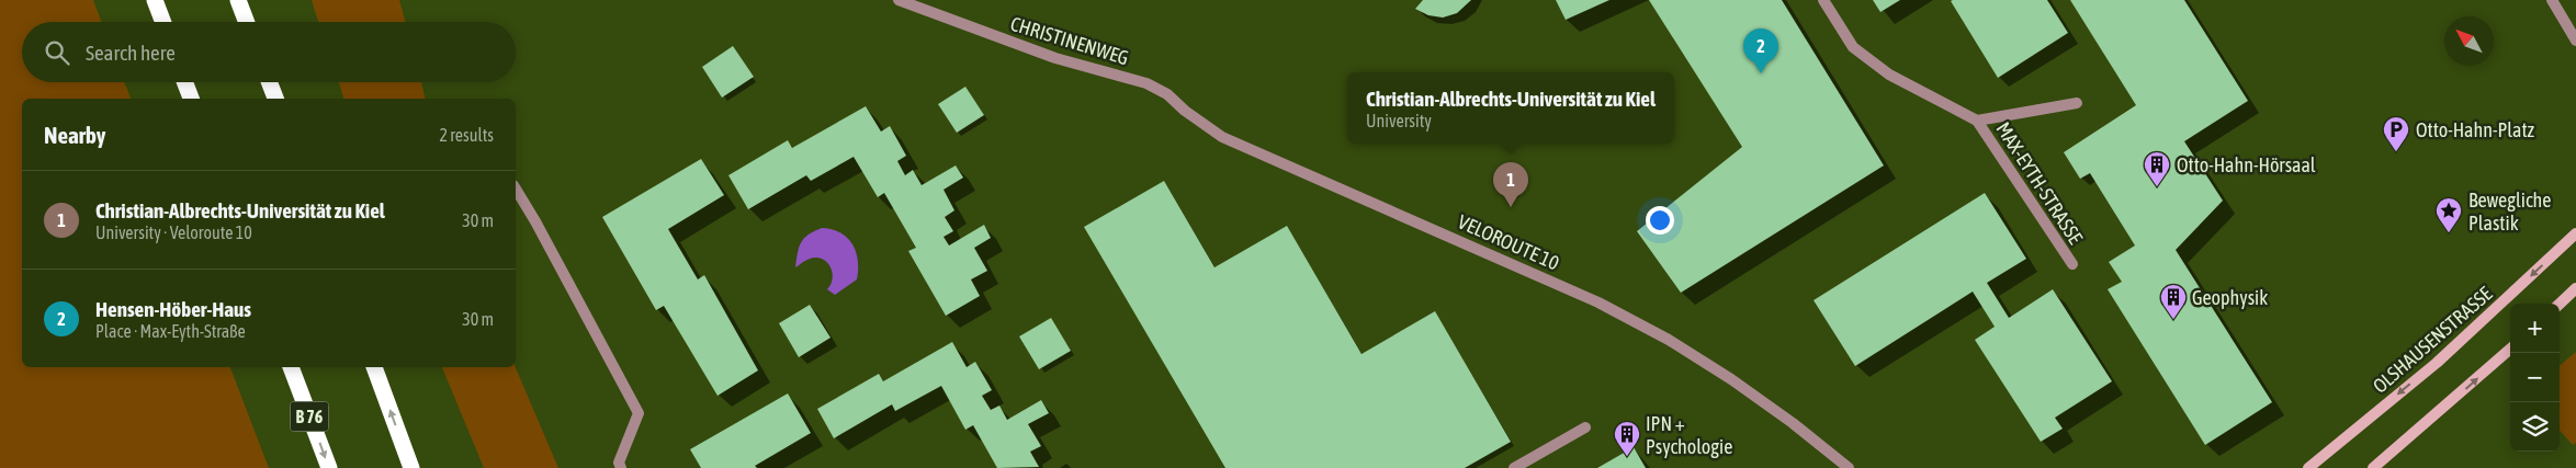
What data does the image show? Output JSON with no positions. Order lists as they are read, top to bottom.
{
  "streets": {
    "highway": ["B 76"],
    "street": [
      "CHRISTINENWEG",
      "MAX-EYTH-STRASSE",
      "VELOROUTE 10",
      "OLSHAUSENSTRASSE"
    ]
  },
  "crossings": [
    ["CHRISTINENWEG", "VELOROUTE 10"]
  ],
  "places": {
    "parking": ["Otto-Hahn-Platz"],
    "building": ["Otto-Hahn-Hörsaal", "Geophysik", "IPN + Psychologie"],
    "place": ["Bewegliche Plastik"]
  },
  "north": "top left",
  "page": {
    "search": "Search here",
    "pins": ["2", "1"],
    "popup": ["Christian-Albrechts-Universität zu Kiel", "University"],
    "heading": ["Nearby", "2 results"],
    "list": [
      {
        "mark": "1",
        "name": "Christian-Albrechts-Universität zu Kiel",
        "note": "University · Veloroute 10",
        "value": "30 m"
      },
      {
        "mark": "2",
        "name": "Hensen-Höber-Haus",
        "note": "Place · Max-Eyth-Straße",
        "value": "30 m"
      }
    ],
    "map_buttons": ["+", "−"]
  }
}
